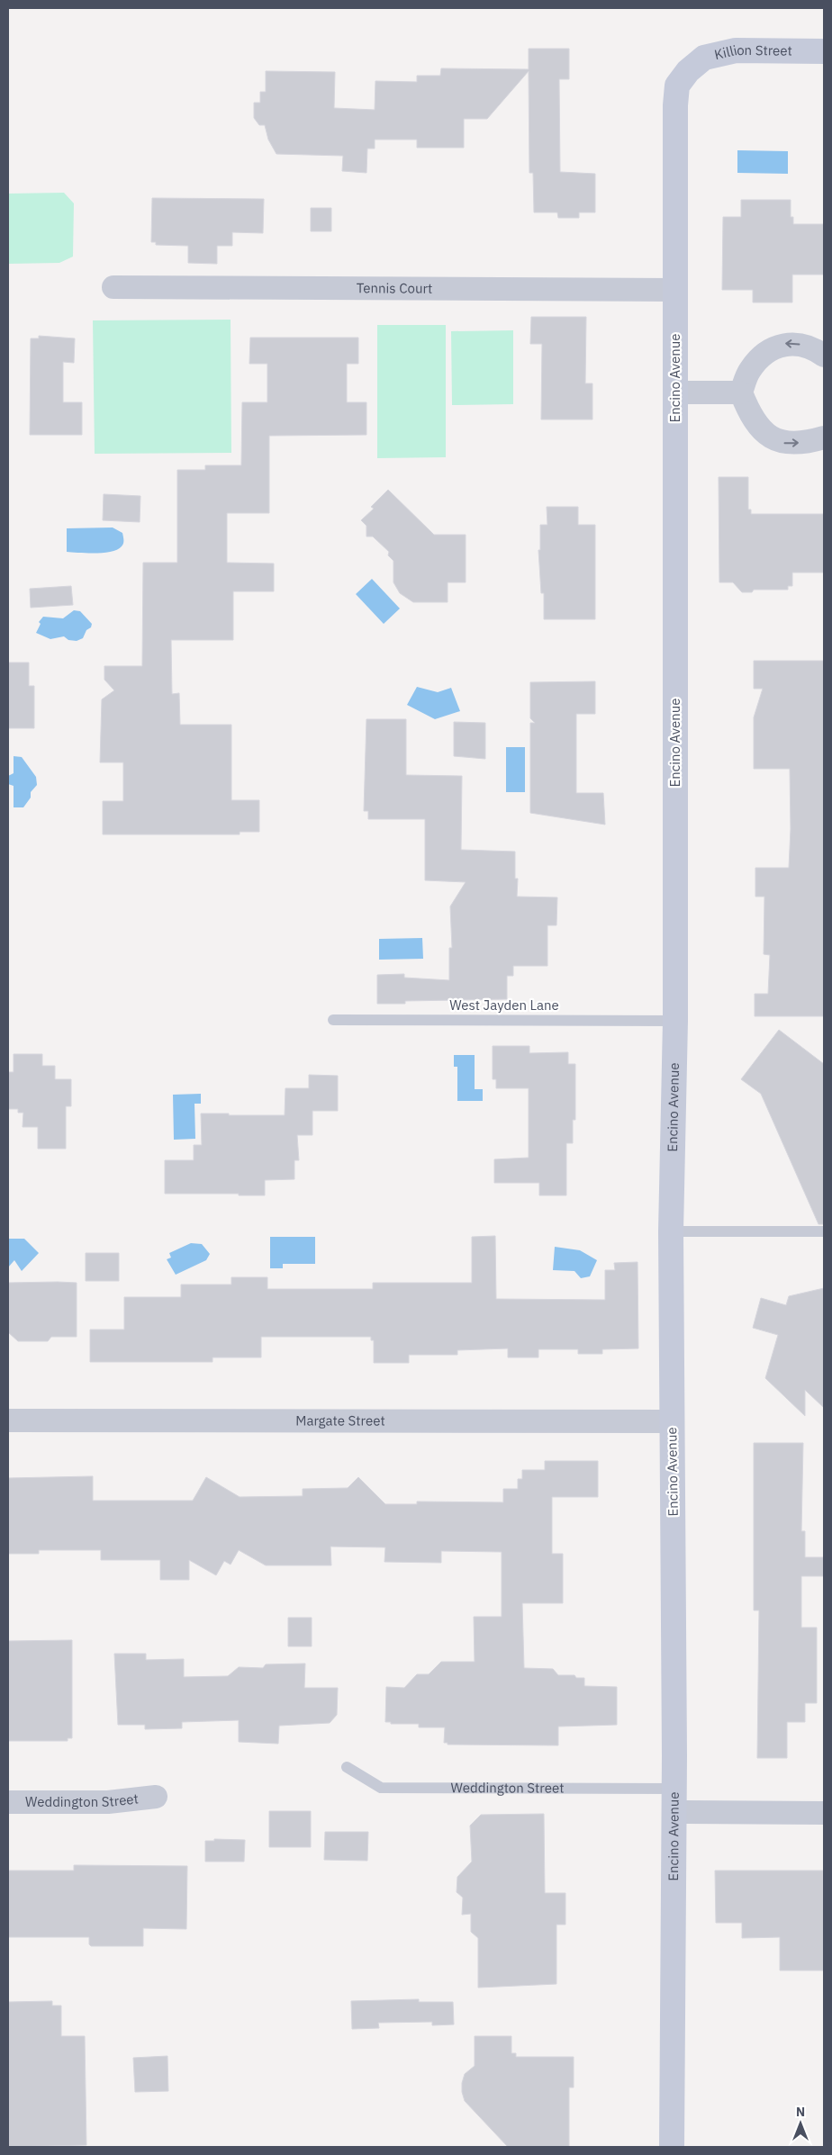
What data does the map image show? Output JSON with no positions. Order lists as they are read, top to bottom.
{
  "streets": {
    "street": [
      "Killion Street",
      "Tennis Court",
      "Encino Avenue",
      "Margate Street",
      "Weddington Street"
    ],
    "lane": ["West Jayden Lane"]
  },
  "crossings": [
    ["Killion Street", "Encino Avenue"],
    ["Tennis Court", "Encino Avenue"],
    ["Encino Avenue", "West Jayden Lane"],
    ["Encino Avenue", "Margate Street"],
    ["Encino Avenue", "Weddington Street"]
  ],
  "north": "top"
}
